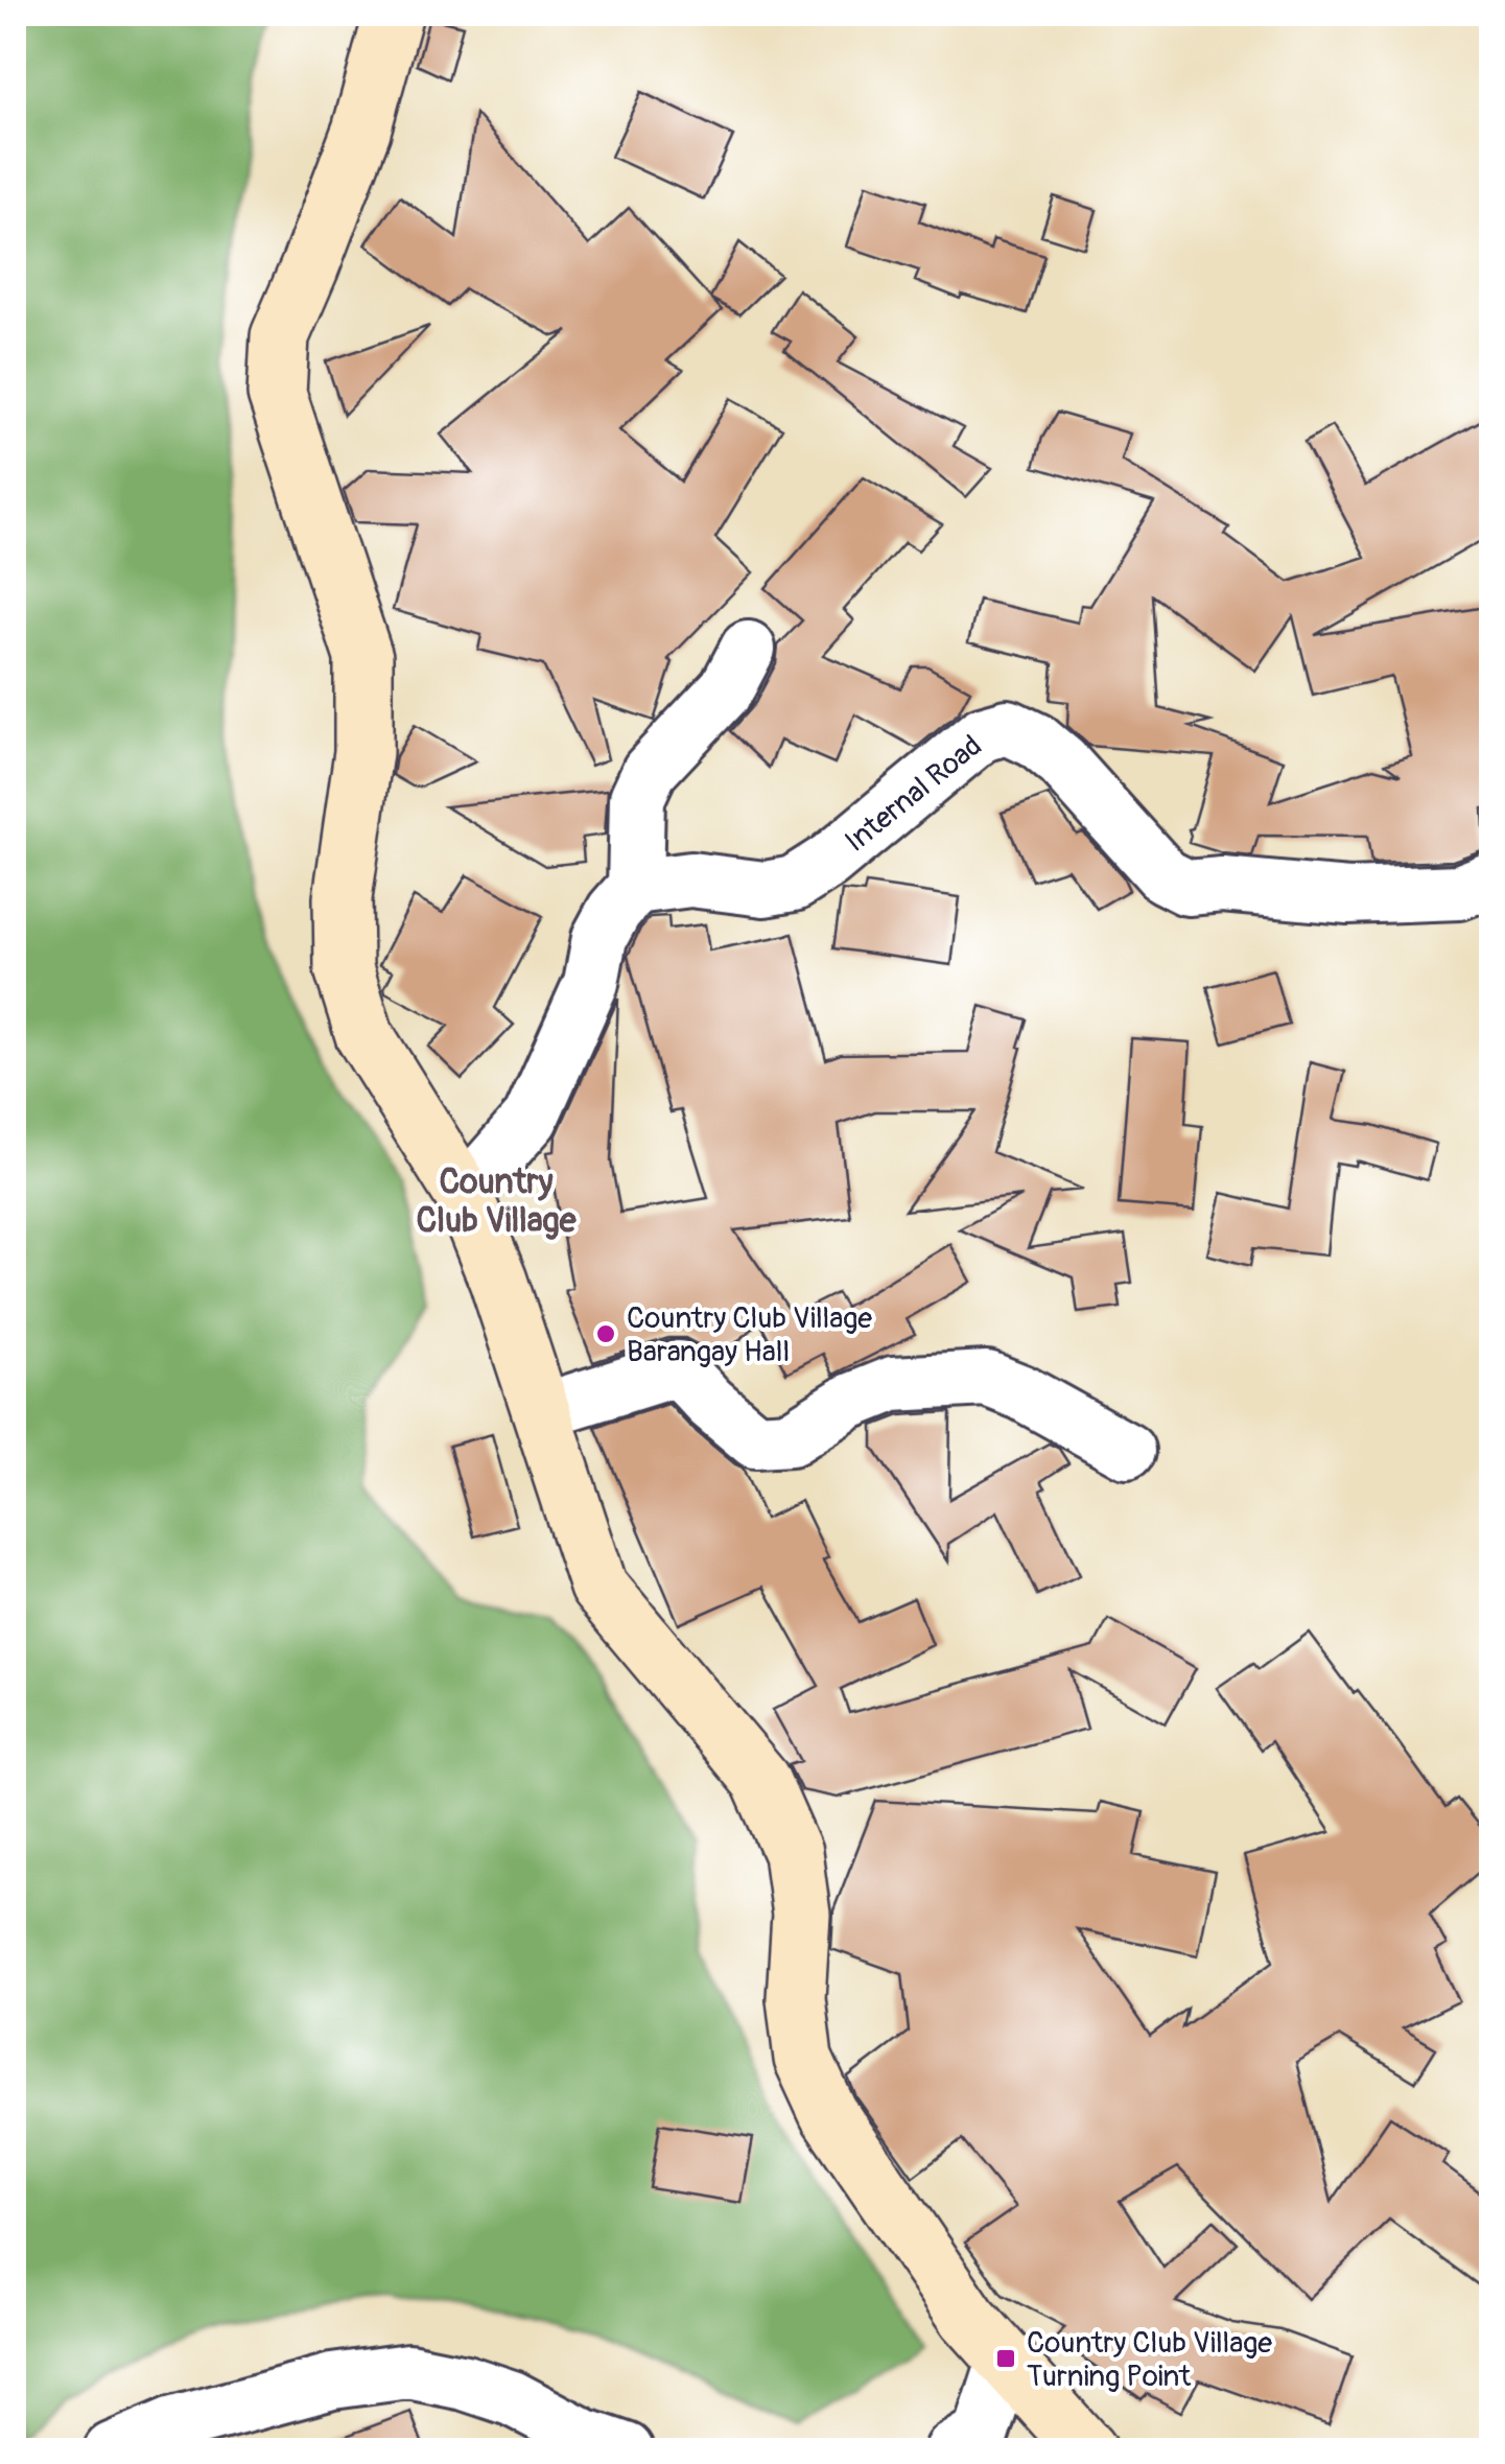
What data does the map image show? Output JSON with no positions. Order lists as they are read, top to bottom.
{
  "streets": {
    "street": ["Internal Road"]
  },
  "districts": ["Country Club Village"],
  "places": {
    "other": ["Country Club Village Barangay Hall"],
    "transit": ["Country Club Village Turning Point"]
  }
}
